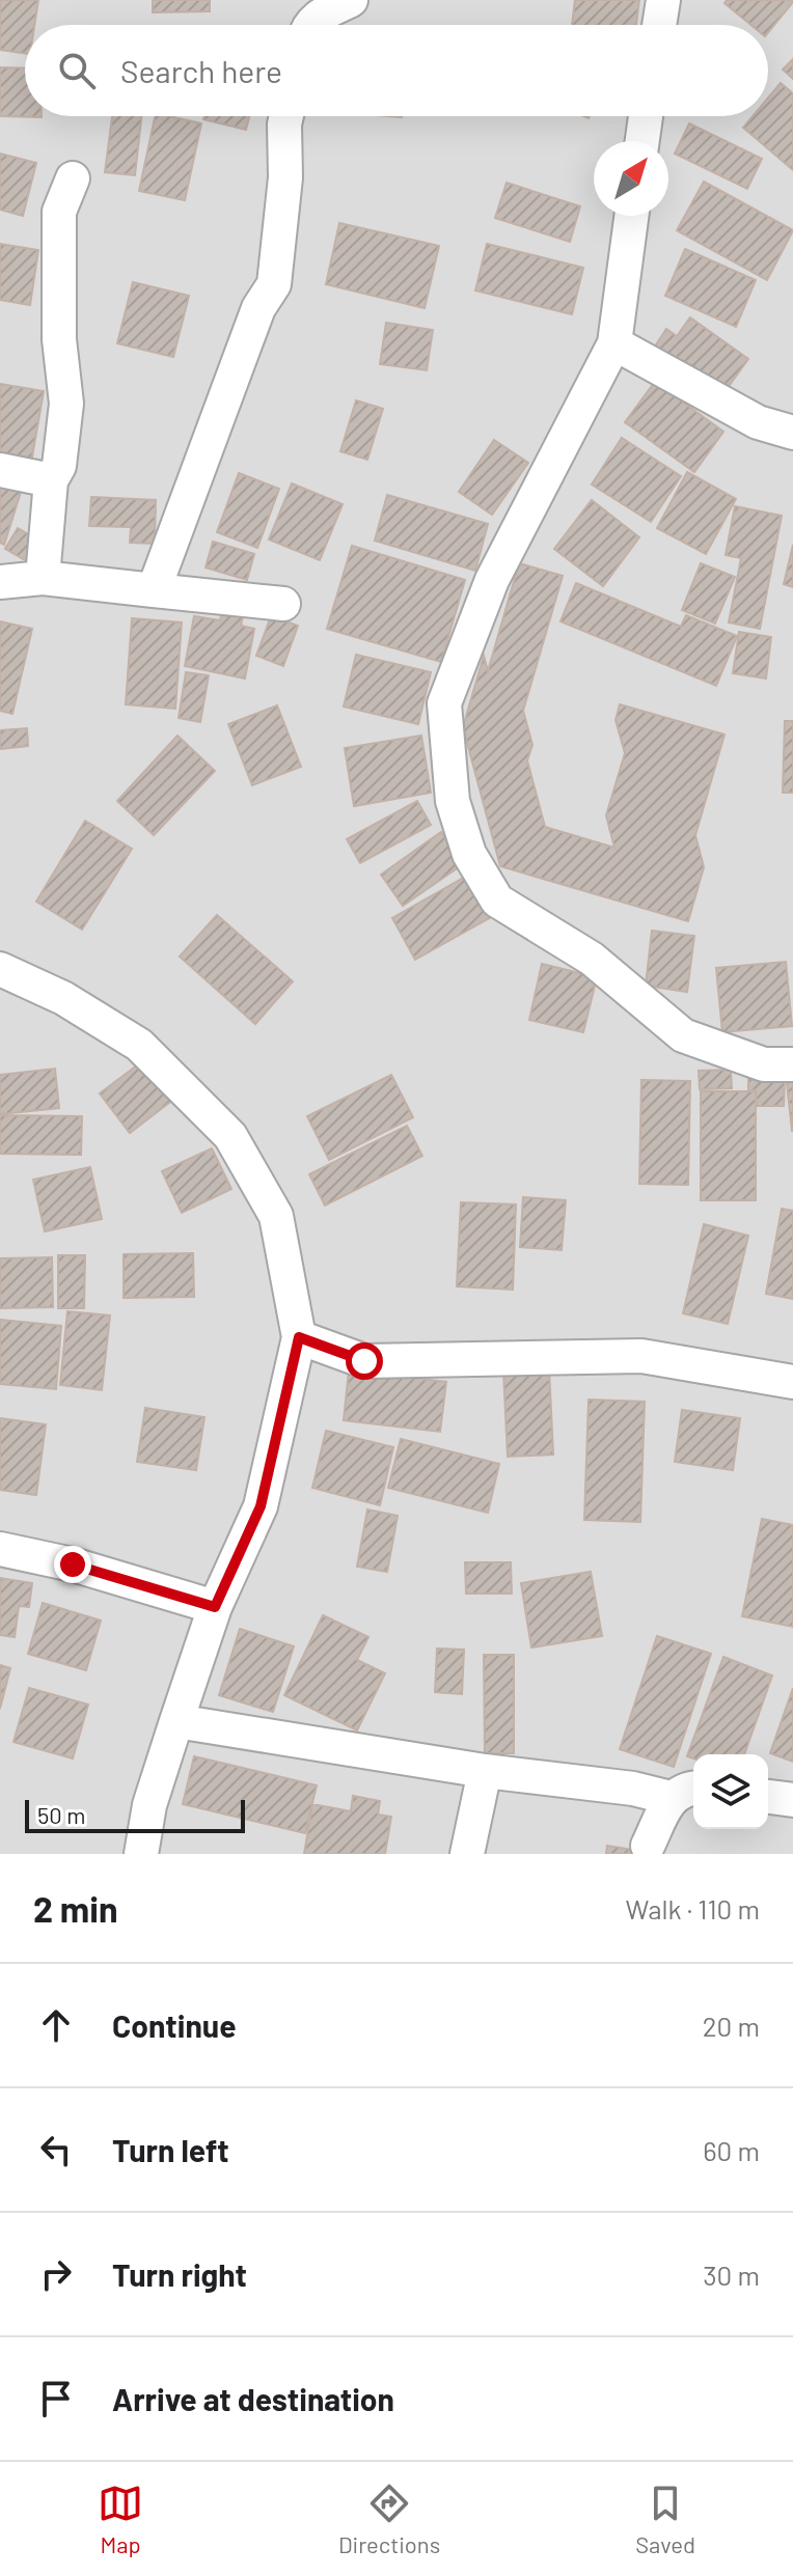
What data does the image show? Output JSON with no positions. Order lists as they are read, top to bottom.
{
  "scale_bar": "50 m",
  "north": "top right",
  "page": {
    "search": "Search here",
    "scale": "50 m",
    "heading": ["2 min", "Walk · 110 m"],
    "list": [
      ["Continue", "20 m"],
      ["Turn left", "60 m"],
      ["Turn right", "30 m"],
      "Arrive at destination"
    ],
    "nav": ["Map", "Directions", "Saved"]
  }
}
